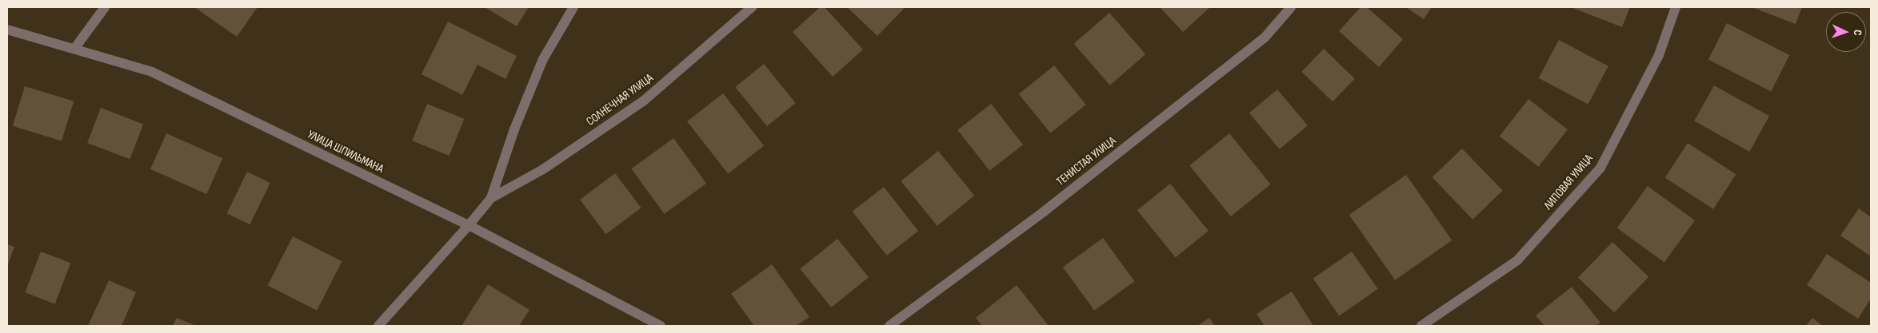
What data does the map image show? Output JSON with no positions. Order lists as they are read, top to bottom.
{
  "streets": {
    "street": [
      "СОЛНЕЧНАЯ УЛИЦА",
      "УЛИЦА ШПИЛЬМАНА",
      "ТЕНИСТАЯ УЛИЦА",
      "ЛИПОВАЯ УЛИЦА"
    ]
  },
  "crossings": [
    ["СОЛНЕЧНАЯ УЛИЦА", "УЛИЦА ШПИЛЬМАНА"]
  ],
  "north": "right"
}
